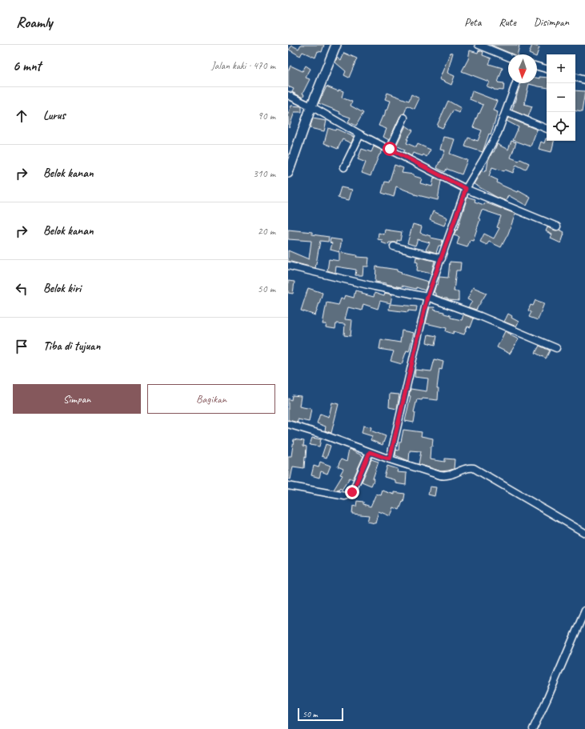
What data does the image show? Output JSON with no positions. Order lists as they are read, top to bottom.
{
  "scale_bar": "50 m",
  "north": "bottom",
  "page": {
    "header": "Roamly",
    "nav": ["Peta", "Rute", "Disimpan"],
    "heading": ["6 mnt", "Jalan kaki · 470 m"],
    "map_buttons": ["+", "−"],
    "list": [
      ["Lurus", "90 m"],
      ["Belok kanan", "310 m"],
      ["Belok kanan", "20 m"],
      ["Belok kiri", "50 m"],
      "Tiba di tujuan"
    ],
    "buttons": ["Simpan", "Bagikan"],
    "scale": "50 m"
  }
}
